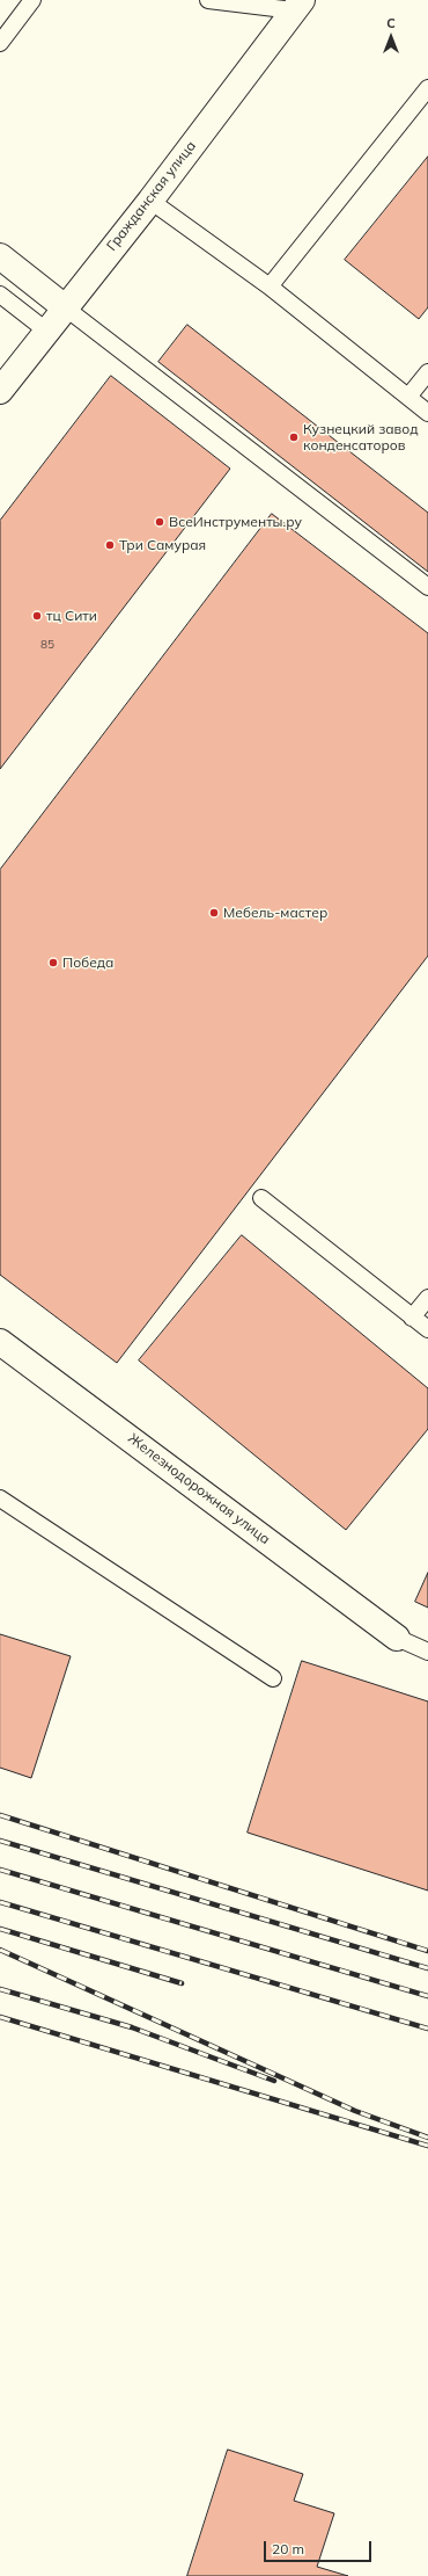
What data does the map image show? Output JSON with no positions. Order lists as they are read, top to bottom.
{
  "streets": {
    "street": ["Гражданская улица", "Железнодорожная улица"]
  },
  "places": [
    "Кузнецкий завод конденсаторов",
    "ВсеИнструменты.ру",
    "Три Самурая",
    "тц Сити",
    "Мебель-мастер",
    "Победа"
  ],
  "house_numbers": ["85"],
  "scale_bar": "20 m",
  "north": "top"
}
